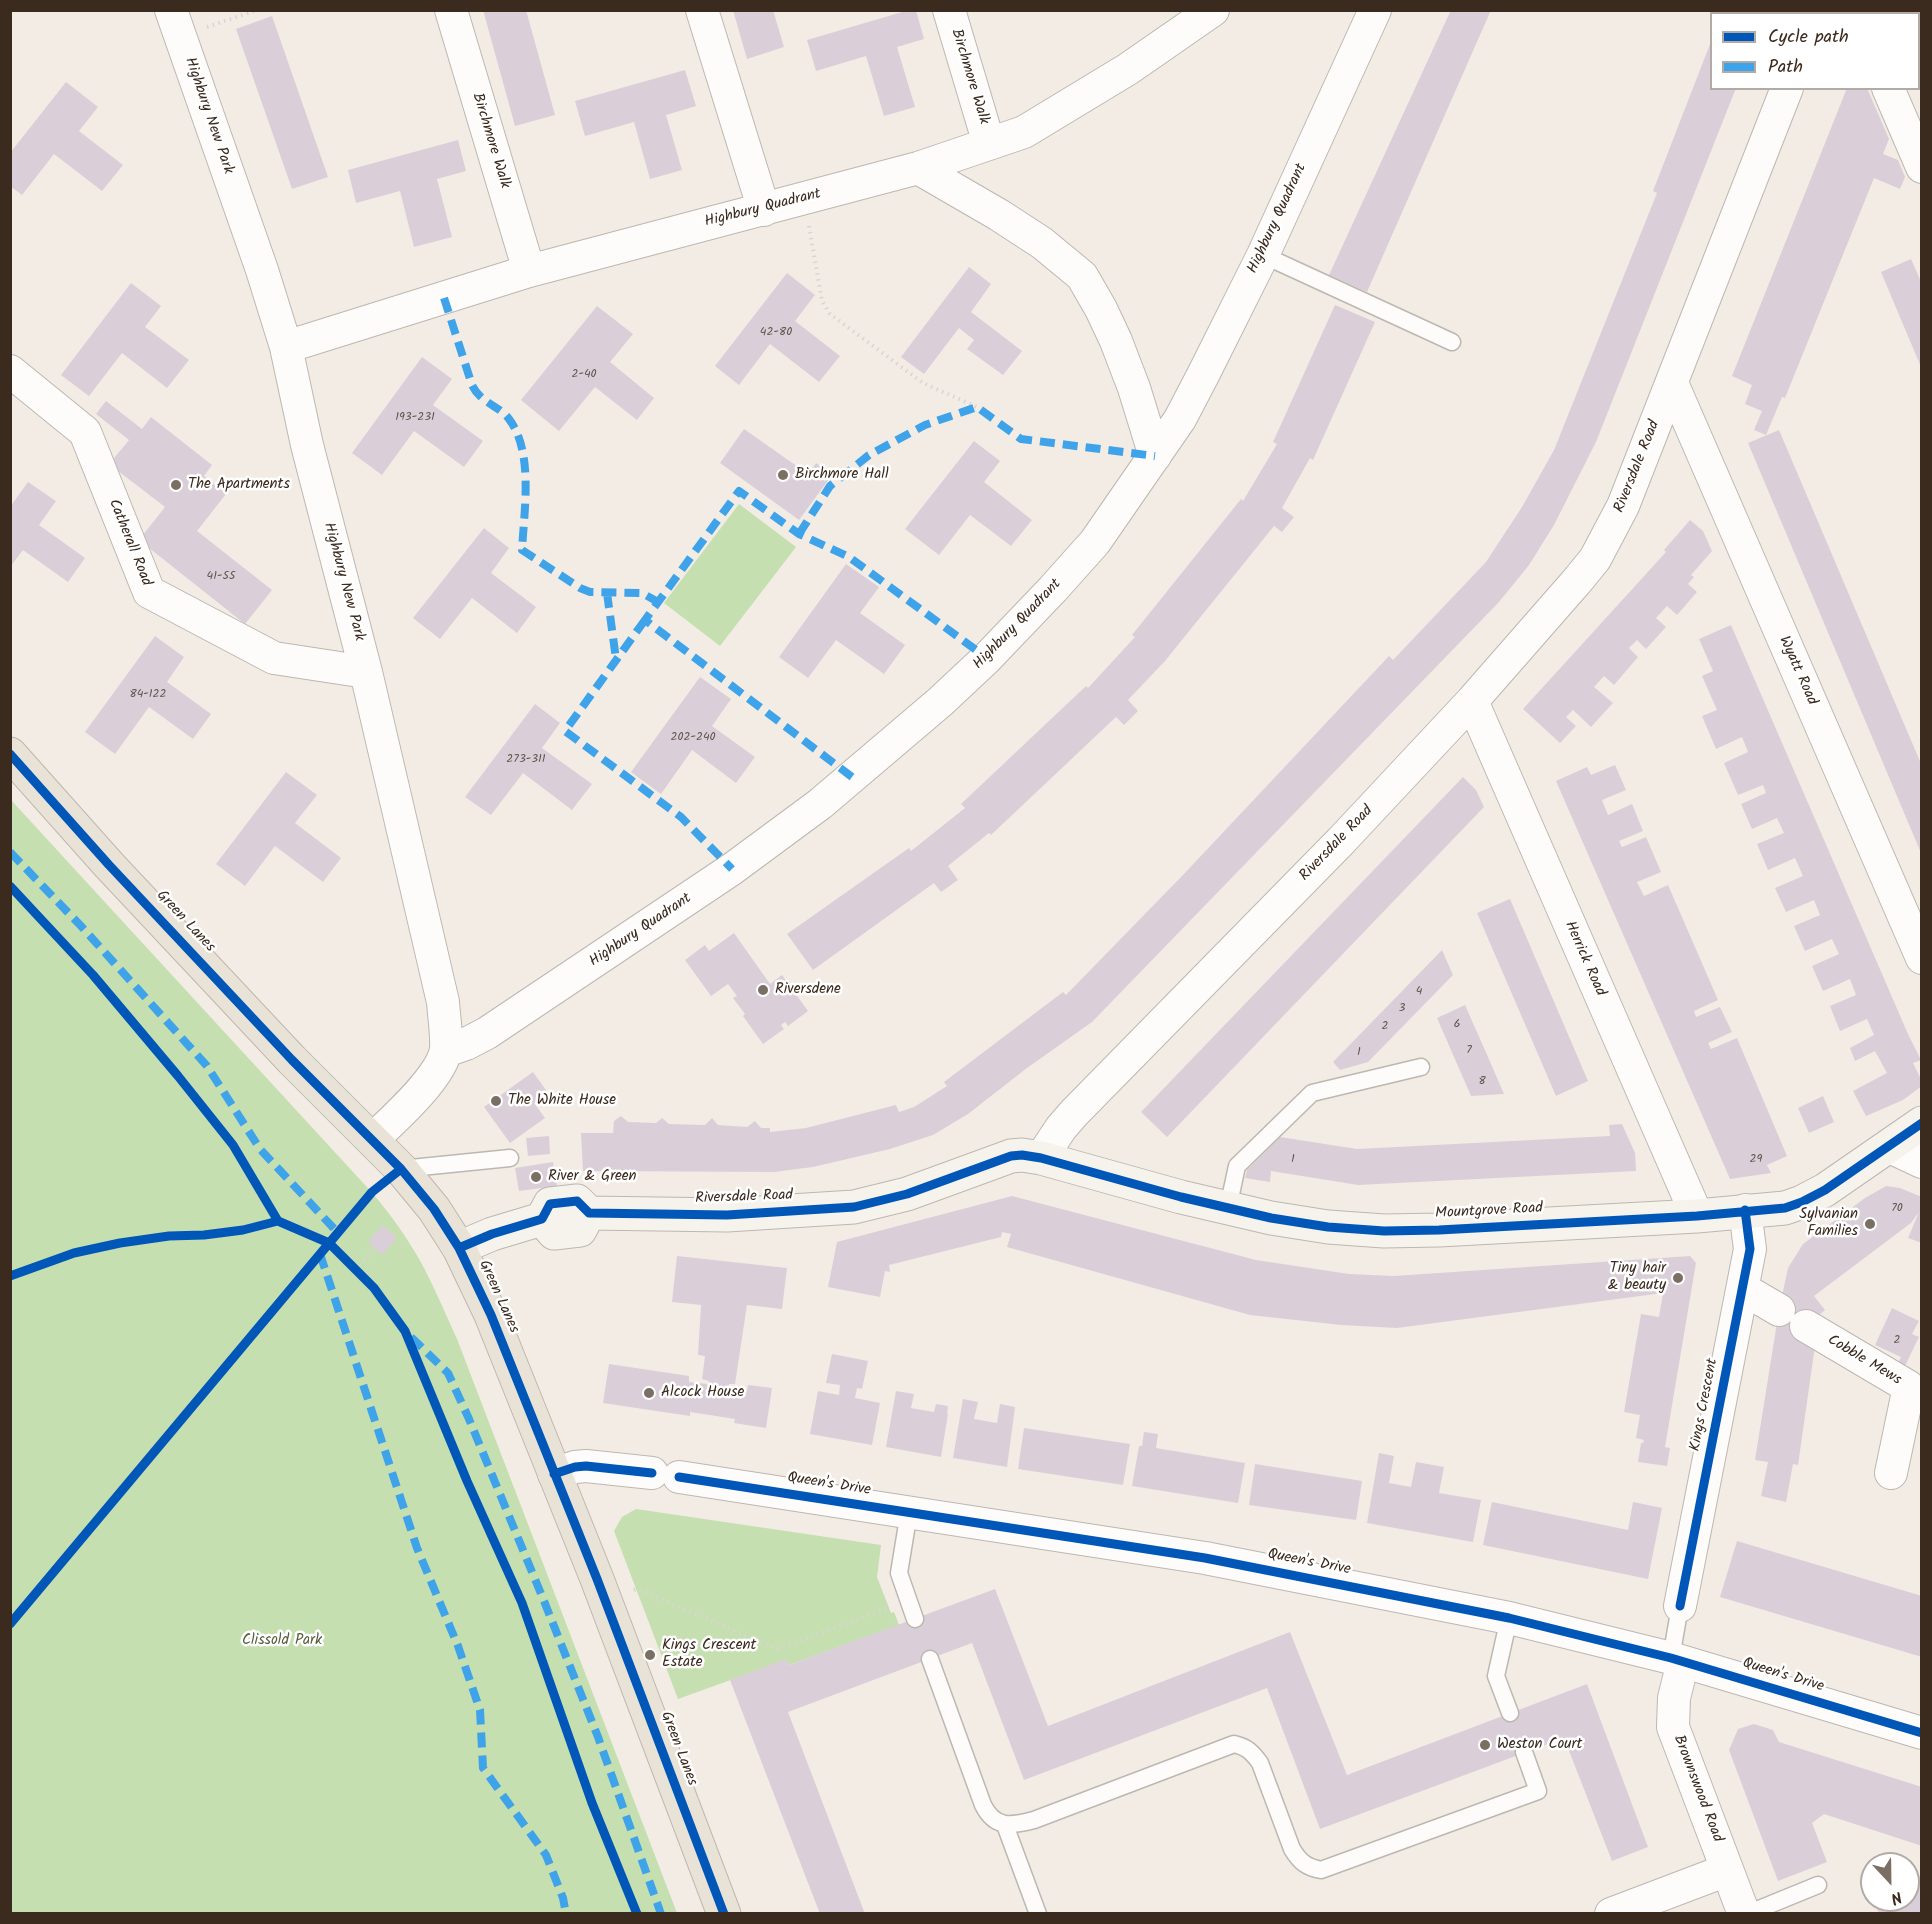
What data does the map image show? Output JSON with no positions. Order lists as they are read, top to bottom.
{
  "streets": {
    "main road": ["Green Lanes"],
    "street": [
      "Birchmore Walk",
      "Highbury New Park",
      "Highbury Quadrant",
      "Riversdale Road",
      "Catherall Road",
      "Wyatt Road",
      "Herrick Road",
      "Mountgrove Road",
      "Cobble Mews",
      "Kings Crescent",
      "Queen's Drive",
      "Brownswood Road"
    ]
  },
  "crossings": [
    ["Birchmore Walk", "Highbury Quadrant"],
    ["Highbury New Park", "Highbury Quadrant"],
    ["Highbury New Park", "Catherall Road"],
    ["Riversdale Road", "Wyatt Road"],
    ["Riversdale Road", "Green Lanes"],
    ["Riversdale Road", "Herrick Road"],
    ["Riversdale Road", "Mountgrove Road"],
    ["Green Lanes", "Queen's Drive"],
    ["Herrick Road", "Mountgrove Road"],
    ["Mountgrove Road", "Kings Crescent"],
    ["Kings Crescent", "Queen's Drive"],
    ["Kings Crescent", "Brownswood Road"],
    ["Queen's Drive", "Brownswood Road"]
  ],
  "parks": ["Clissold Park"],
  "places": [
    "Birchmore Hall",
    "The Apartments",
    "Riversdene",
    "The White House",
    "River & Green",
    "Sylvanian Families",
    "Tiny hair & beauty",
    "Alcock House",
    "Kings Crescent Estate",
    "Weston Court"
  ],
  "house_numbers": [
    "42-80",
    "2-40",
    "193-231",
    "41-55",
    "84-122",
    "202-240",
    "273-311",
    "4",
    "3",
    "6",
    "2",
    "7",
    "1",
    "8",
    "1",
    "29",
    "70",
    "2"
  ],
  "legend": ["Cycle path", "Path"],
  "north": "bottom"
}
